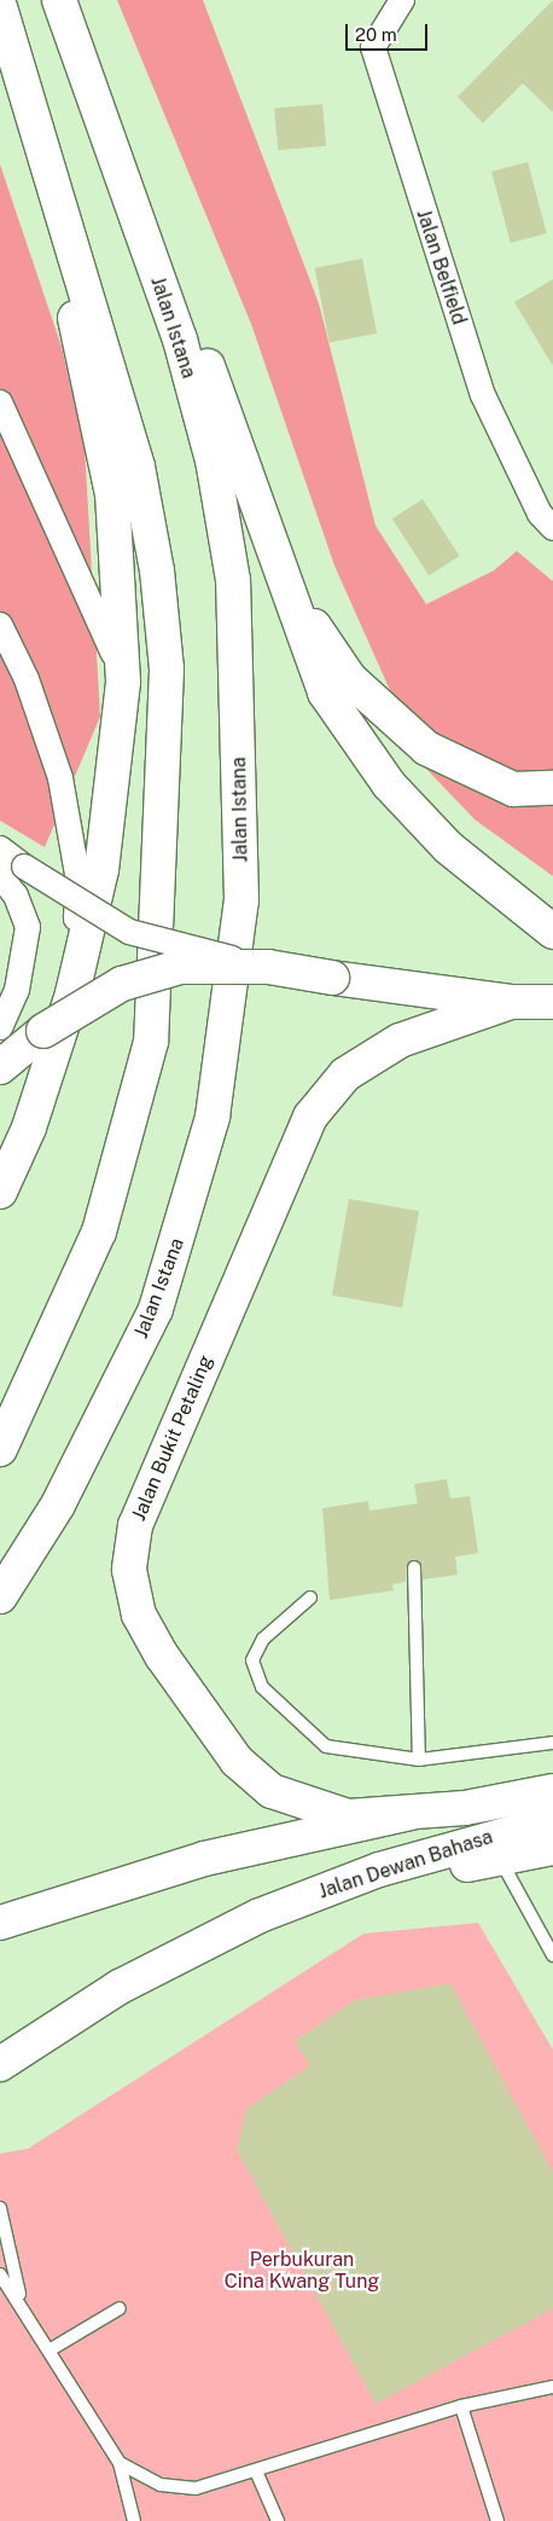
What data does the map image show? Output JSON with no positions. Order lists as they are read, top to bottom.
{
  "streets": {
    "main road": ["Jalan Istana", "Jalan Bukit Petaling", "Jalan Dewan Bahasa"],
    "street": ["Jalan Belfield"]
  },
  "parks": ["Perbukuran Cina Kwang Tung"],
  "scale_bar": "20 m"
}
